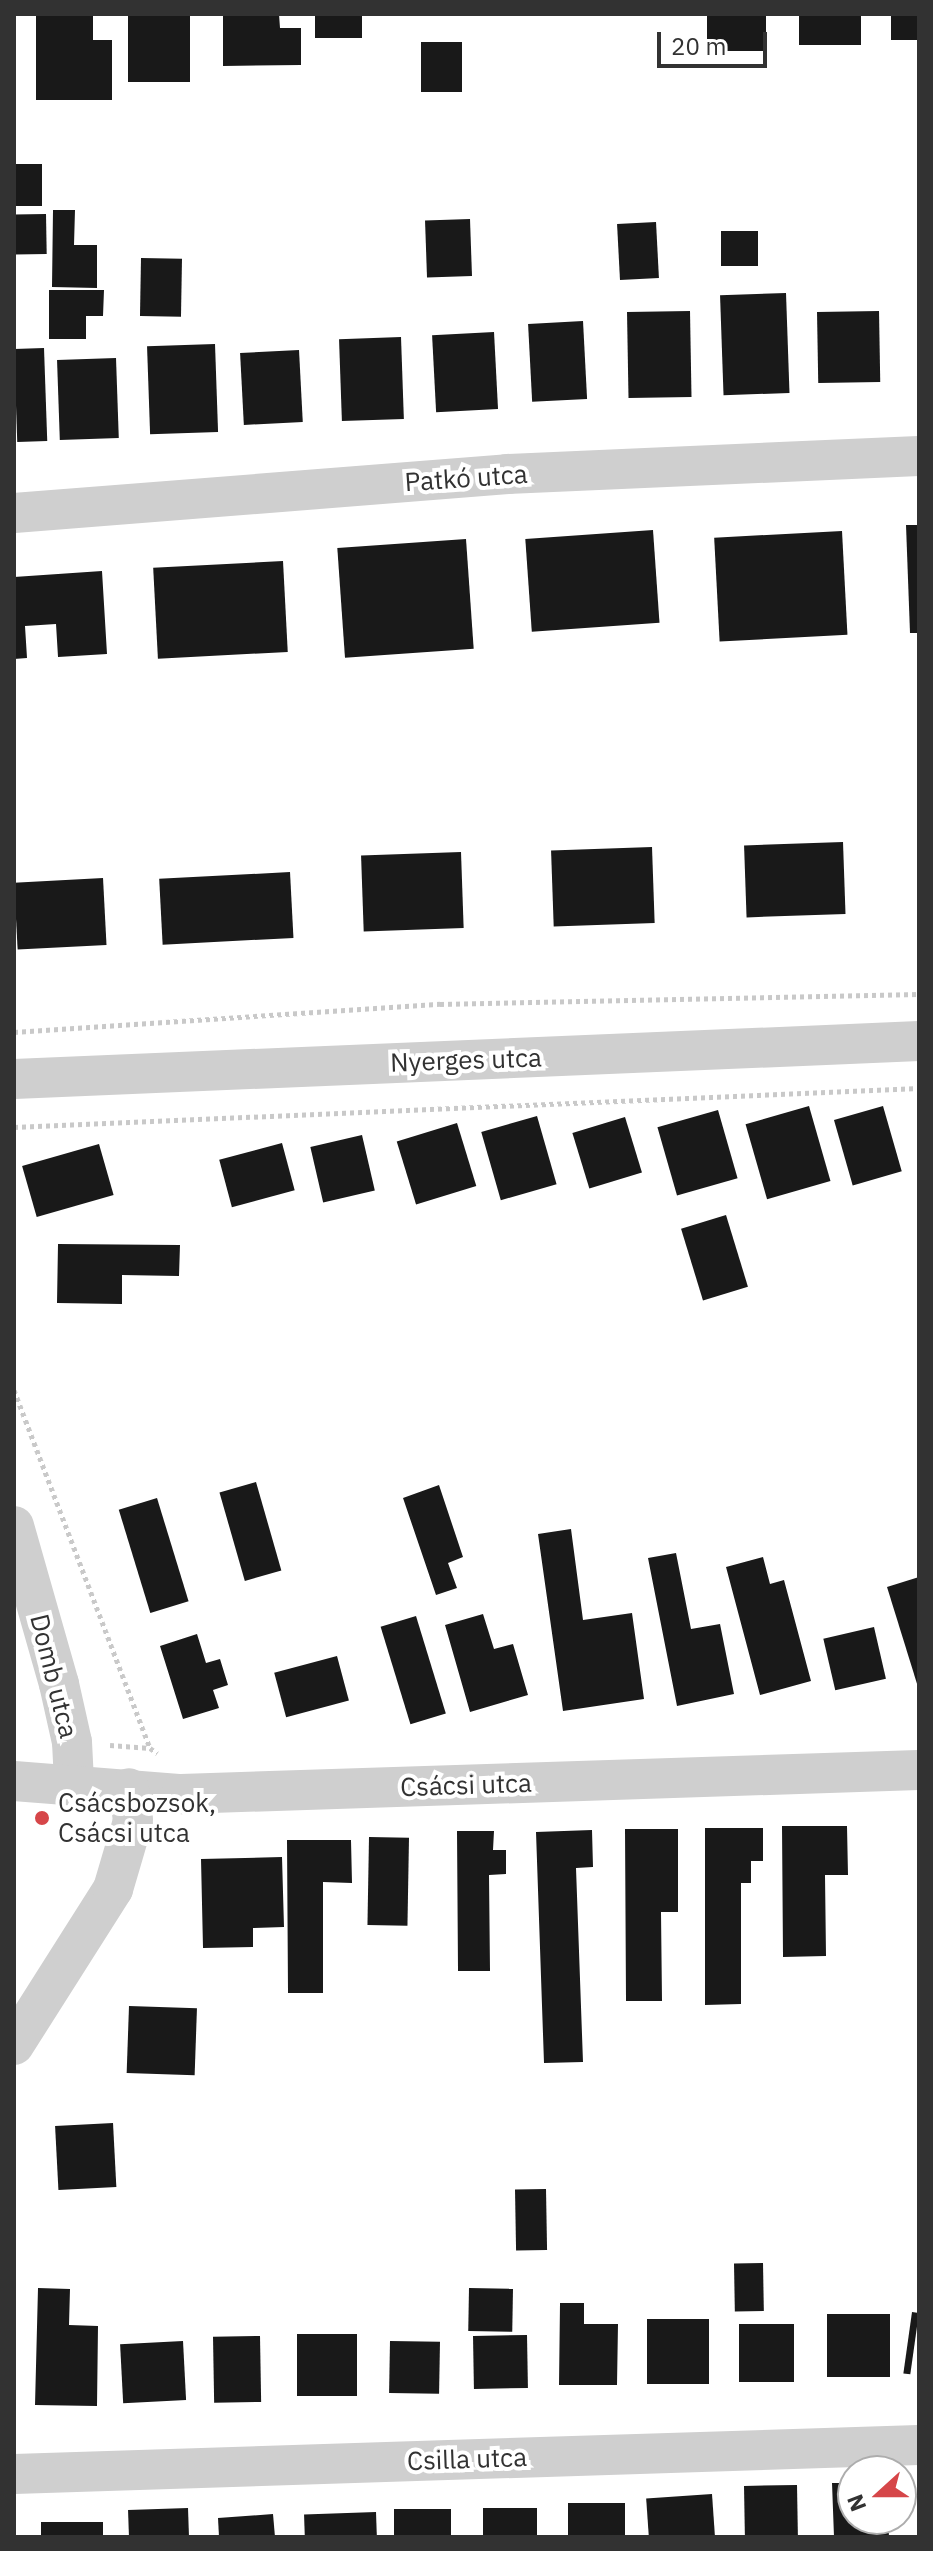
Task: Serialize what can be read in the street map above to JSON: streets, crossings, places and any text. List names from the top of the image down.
{
  "streets": {
    "street": [
      "Patkó utca",
      "Nyerges utca",
      "Domb utca",
      "Csácsi utca",
      "Csilla utca"
    ]
  },
  "crossings": [
    ["Domb utca", "Csácsi utca"]
  ],
  "places": ["Csácsbozsok, Csácsi utca"],
  "scale_bar": "20 m",
  "north": "left"
}
